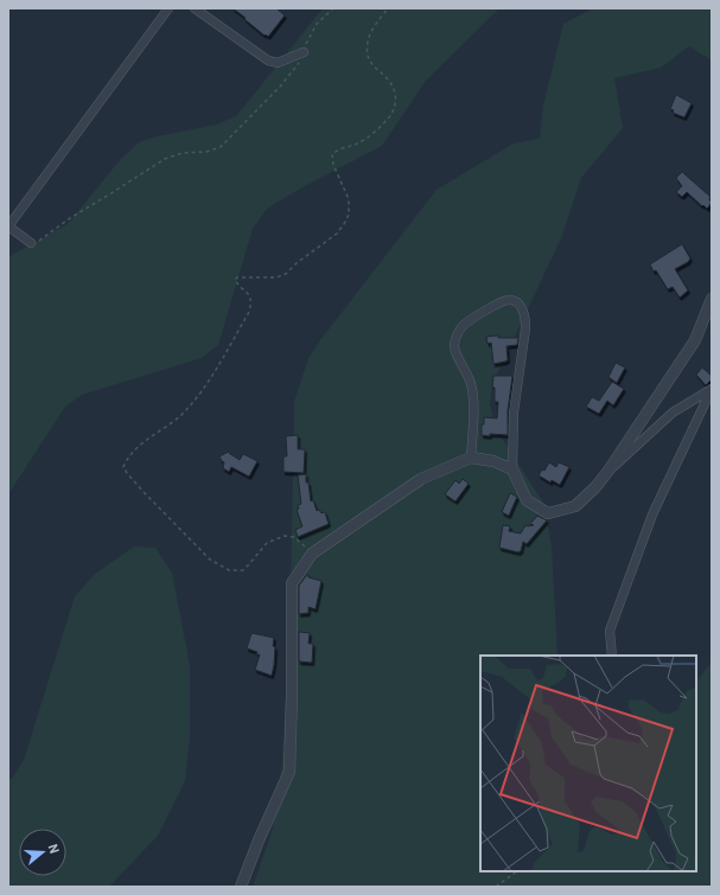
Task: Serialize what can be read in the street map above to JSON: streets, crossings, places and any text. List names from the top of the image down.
{
  "north": "right"
}
